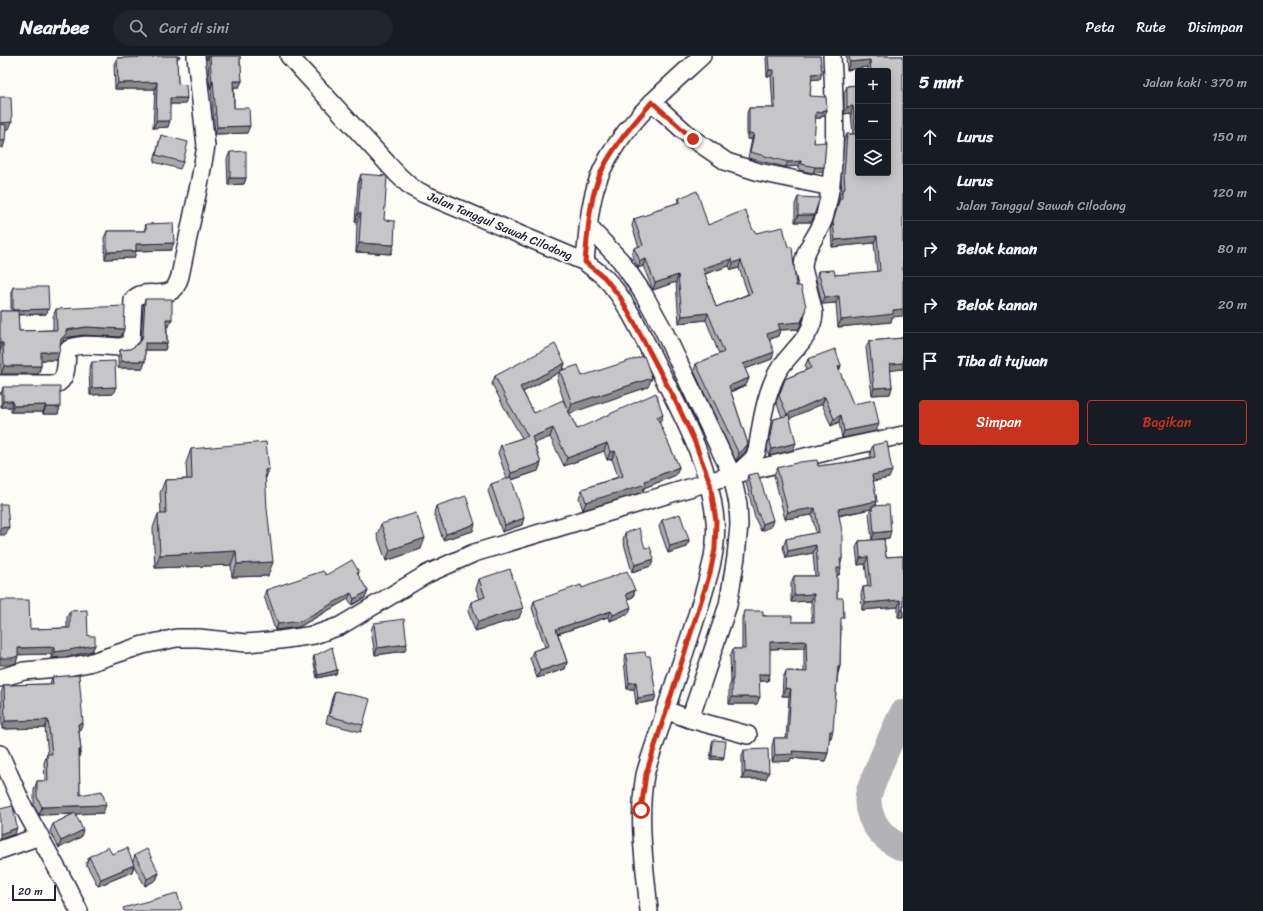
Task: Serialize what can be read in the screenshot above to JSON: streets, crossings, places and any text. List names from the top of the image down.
{
  "streets": {
    "street": ["Jalan Tanggul Sawah Cilodong"]
  },
  "scale_bar": "20 m",
  "page": {
    "header": "Nearbee",
    "search": "Cari di sini",
    "nav": ["Peta", "Rute", "Disimpan"],
    "heading": ["5 mnt", "Jalan kaki · 370 m"],
    "map_buttons": ["+", "−"],
    "list": [
      ["Lurus", "150 m"],
      ["Lurus", "Jalan Tanggul Sawah Cilodong", "120 m"],
      ["Belok kanan", "80 m"],
      ["Belok kanan", "20 m"],
      "Tiba di tujuan"
    ],
    "buttons": ["Simpan", "Bagikan"],
    "scale": "20 m"
  }
}
